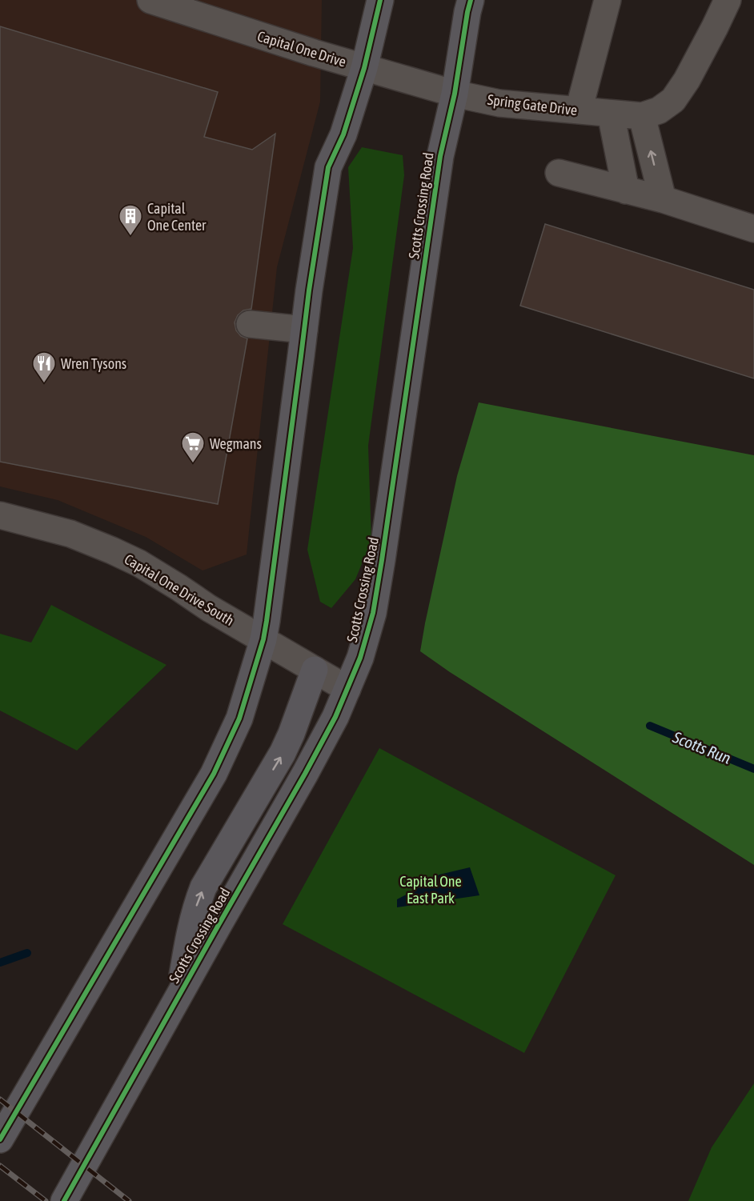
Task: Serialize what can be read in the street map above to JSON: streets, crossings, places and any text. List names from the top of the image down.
{
  "streets": {
    "main road": ["Scotts Crossing Road"],
    "street": ["Capital One Drive", "Spring Gate Drive", "Capital One Drive South"]
  },
  "crossings": [
    ["Capital One Drive", "Spring Gate Drive"],
    ["Capital One Drive", "Scotts Crossing Road"],
    ["Spring Gate Drive", "Scotts Crossing Road"],
    ["Scotts Crossing Road", "Capital One Drive South"]
  ],
  "water": ["Scotts Run"],
  "parks": ["Capital One East Park"],
  "places": {
    "building": ["Capital One Center"],
    "restaurant": ["Wren Tysons"],
    "supermarket": ["Wegmans"]
  }
}
